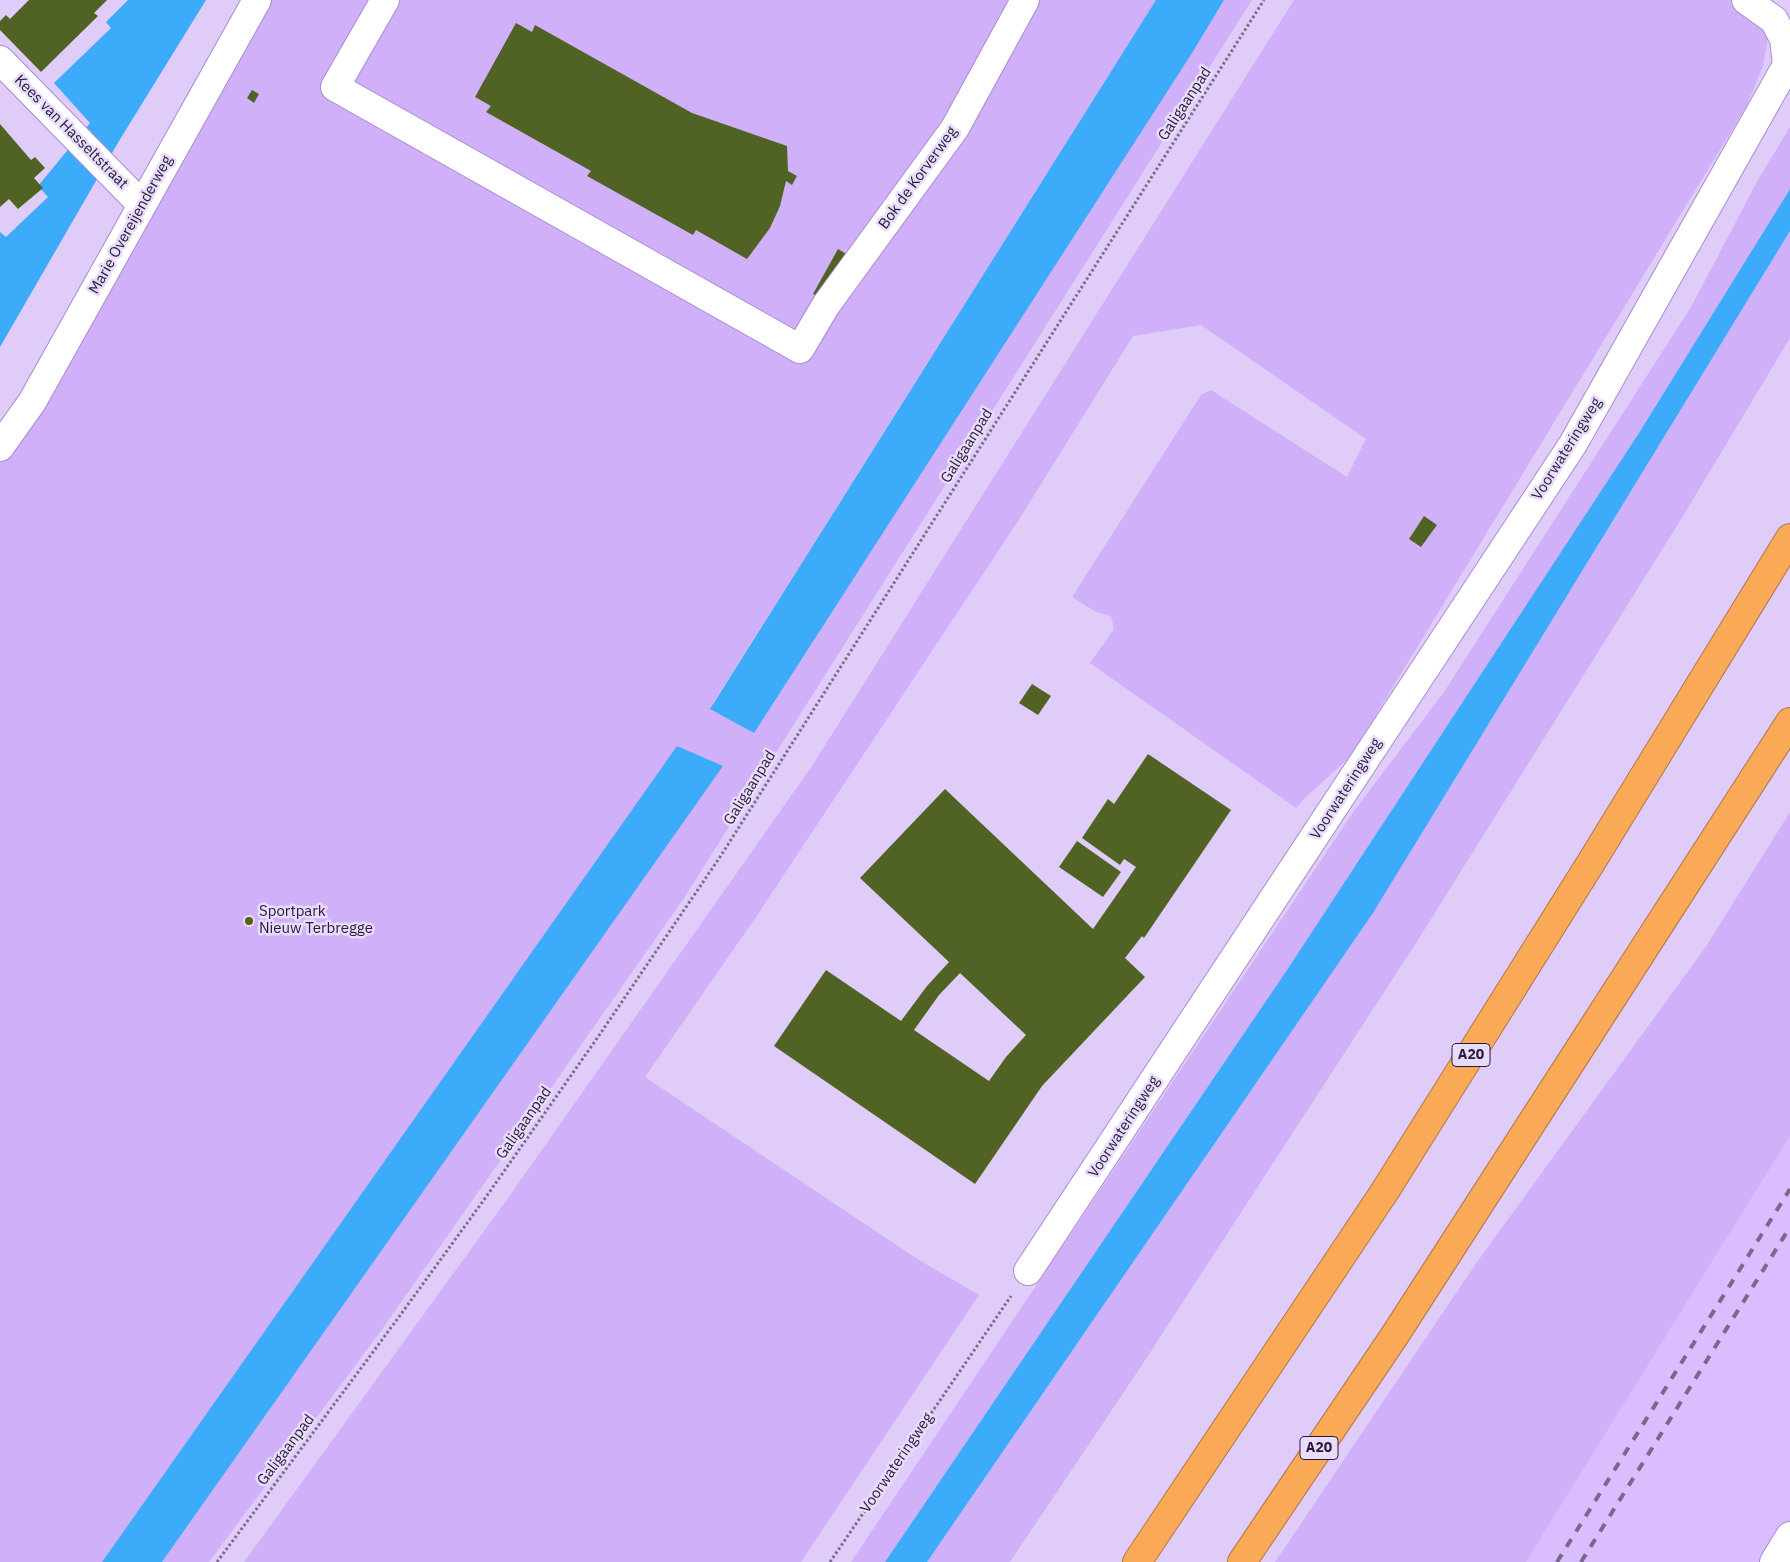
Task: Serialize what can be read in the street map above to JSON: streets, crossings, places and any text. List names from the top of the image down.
{
  "streets": {
    "highway": ["A20"],
    "street": [
      "Kees van Hasseltstraat",
      "Bok de Korverweg",
      "Marie Overeijenderweg",
      "Voorwateringweg"
    ],
    "path": ["Galigaanpad"]
  },
  "crossings": [
    ["Kees van Hasseltstraat", "Marie Overeijenderweg"]
  ],
  "places": ["Sportpark Nieuw Terbregge"]
}
